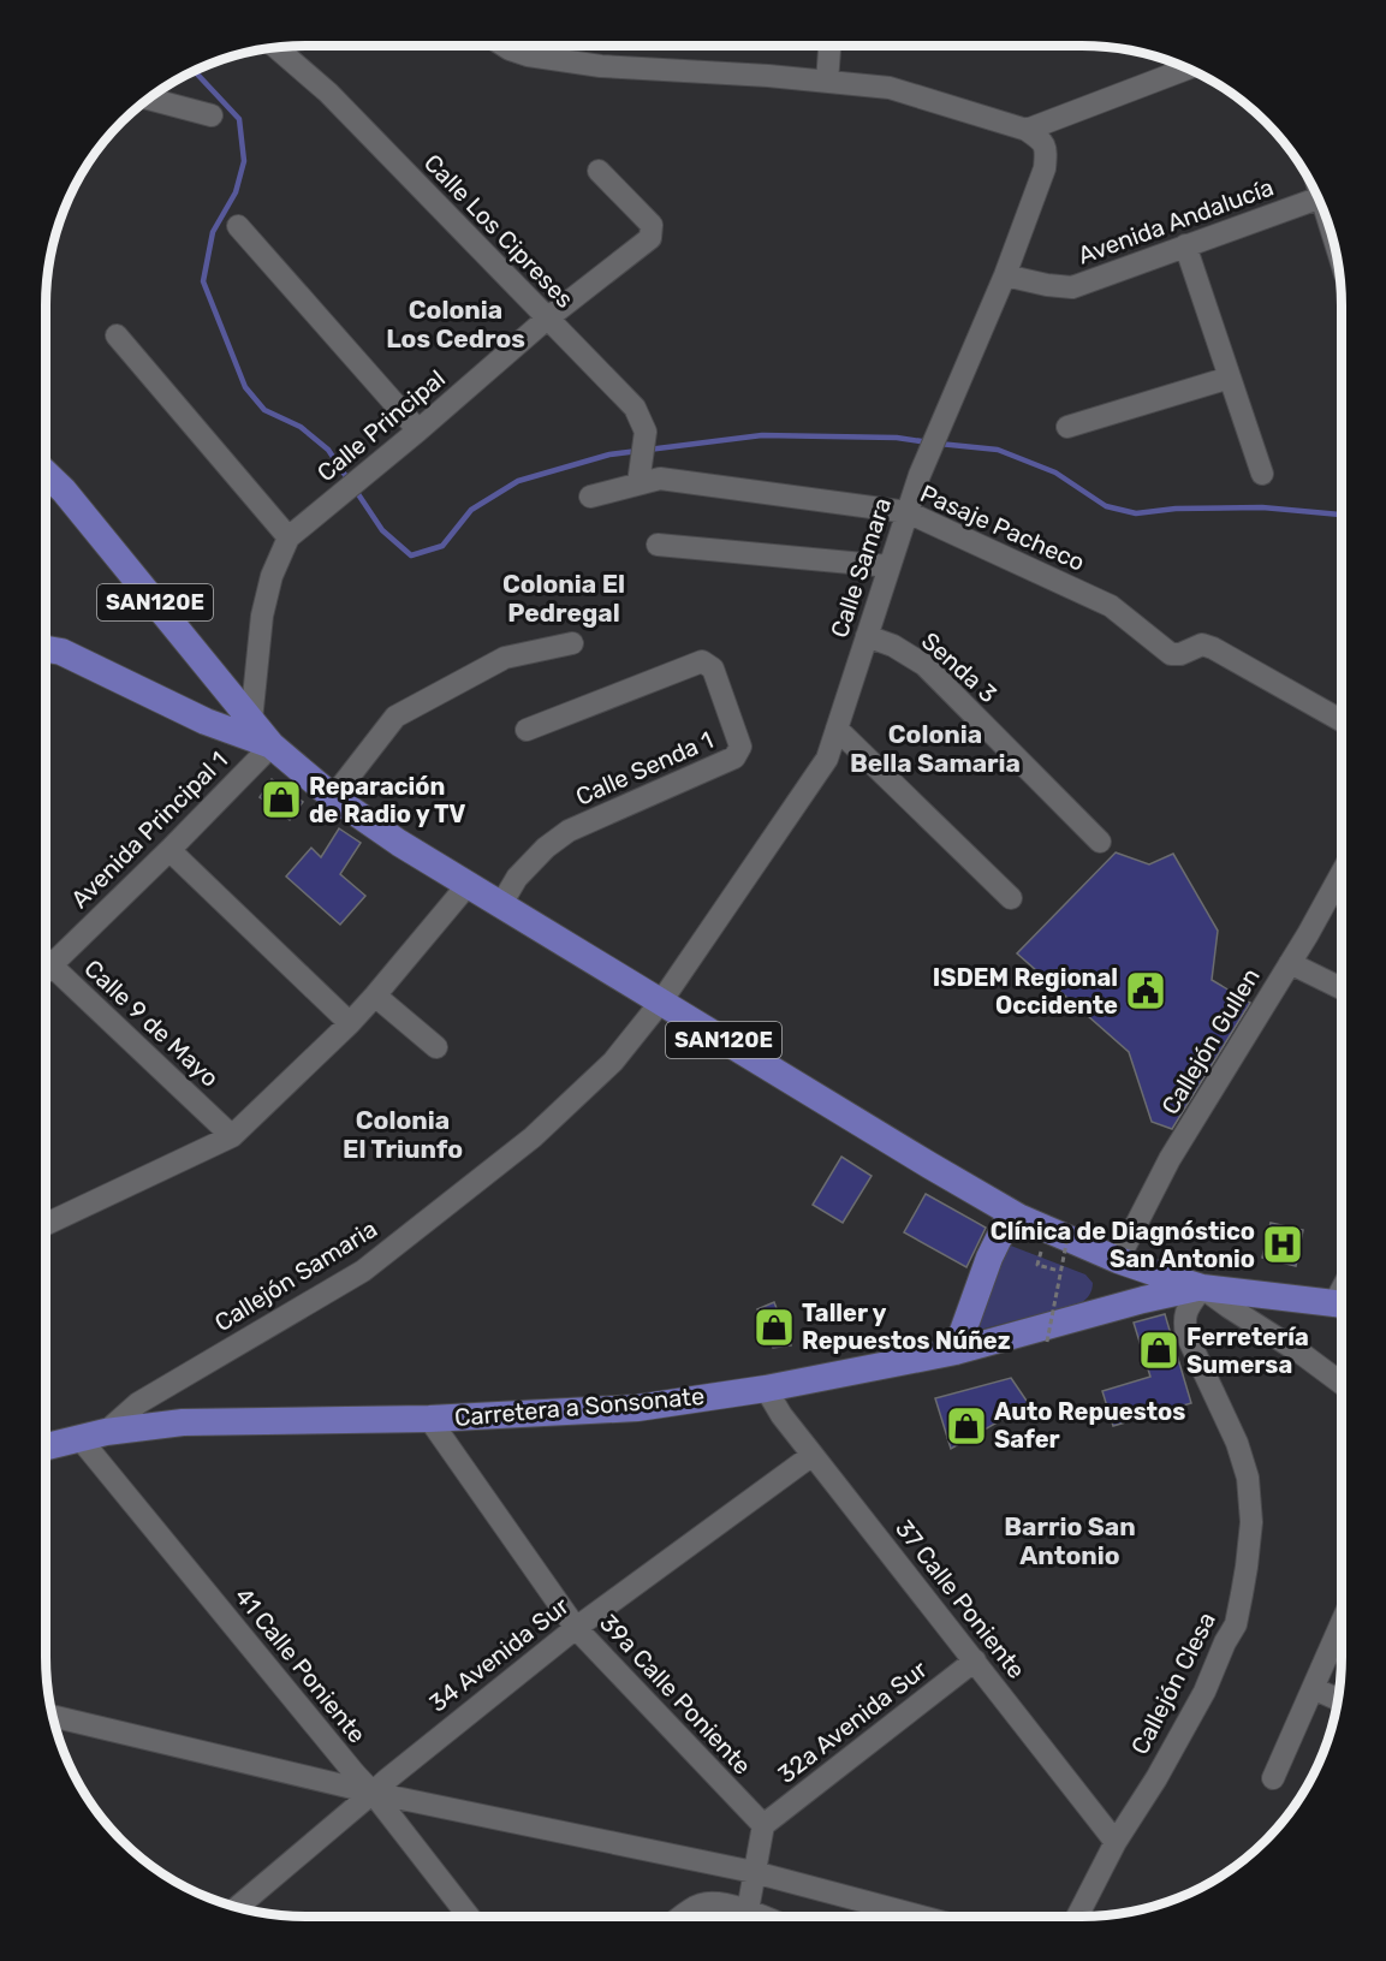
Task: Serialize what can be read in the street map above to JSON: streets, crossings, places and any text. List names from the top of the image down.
{
  "streets": {
    "main road": ["SAN120E", "Carretera a Sonsonate"],
    "street": [
      "Avenida Andalucía",
      "Calle Los Cipreses",
      "Calle Principal",
      "Pasaje Pacheco",
      "Calle Samara",
      "Senda 3",
      "Calle Senda 1",
      "Avenida Principal 1",
      "Calle 9 de Mayo",
      "Callejón Gullen",
      "Callejón Samaria",
      "37 Calle Poniente",
      "34 Avenida Sur",
      "41 Calle Poniente",
      "Callejón Clesa",
      "39a Calle Poniente",
      "32a Avenida Sur"
    ]
  },
  "crossings": [
    ["Avenida Andalucía", "Calle Samara"],
    ["Calle Los Cipreses", "Calle Principal"],
    ["Calle Los Cipreses", "Pasaje Pacheco"],
    ["Calle Principal", "SAN120E"],
    ["Pasaje Pacheco", "Calle Samara"],
    ["Calle Samara", "SAN120E"],
    ["Calle Samara", "Senda 3"],
    ["Calle Samara", "Callejón Samaria"],
    ["SAN120E", "Calle Senda 1"],
    ["SAN120E", "Avenida Principal 1"],
    ["SAN120E", "Callejón Gullen"],
    ["SAN120E", "Callejón Samaria"],
    ["SAN120E", "Carretera a Sonsonate"],
    ["SAN120E", "Callejón Clesa"],
    ["Avenida Principal 1", "Calle 9 de Mayo"],
    ["Callejón Samaria", "Carretera a Sonsonate"],
    ["Callejón Samaria", "41 Calle Poniente"],
    ["Carretera a Sonsonate", "37 Calle Poniente"],
    ["Carretera a Sonsonate", "41 Calle Poniente"],
    ["Carretera a Sonsonate", "Callejón Clesa"],
    ["Carretera a Sonsonate", "39a Calle Poniente"],
    ["37 Calle Poniente", "34 Avenida Sur"],
    ["37 Calle Poniente", "Callejón Clesa"],
    ["37 Calle Poniente", "32a Avenida Sur"],
    ["34 Avenida Sur", "41 Calle Poniente"],
    ["34 Avenida Sur", "39a Calle Poniente"],
    ["39a Calle Poniente", "32a Avenida Sur"]
  ],
  "districts": [
    "Colonia Los Cedros",
    "Colonia El Pedregal",
    "Colonia Bella Samaria",
    "Colonia El Triunfo",
    "Barrio San Antonio"
  ],
  "places": {
    "shop": [
      "Reparación de Radio y TV",
      "Taller y Repuestos Núñez",
      "Ferretería Sumersa",
      "Auto Repuestos Safer"
    ],
    "public building": ["ISDEM Regional Occidente"],
    "hospital": ["Clínica de Diagnóstico San Antonio"]
  }
}
